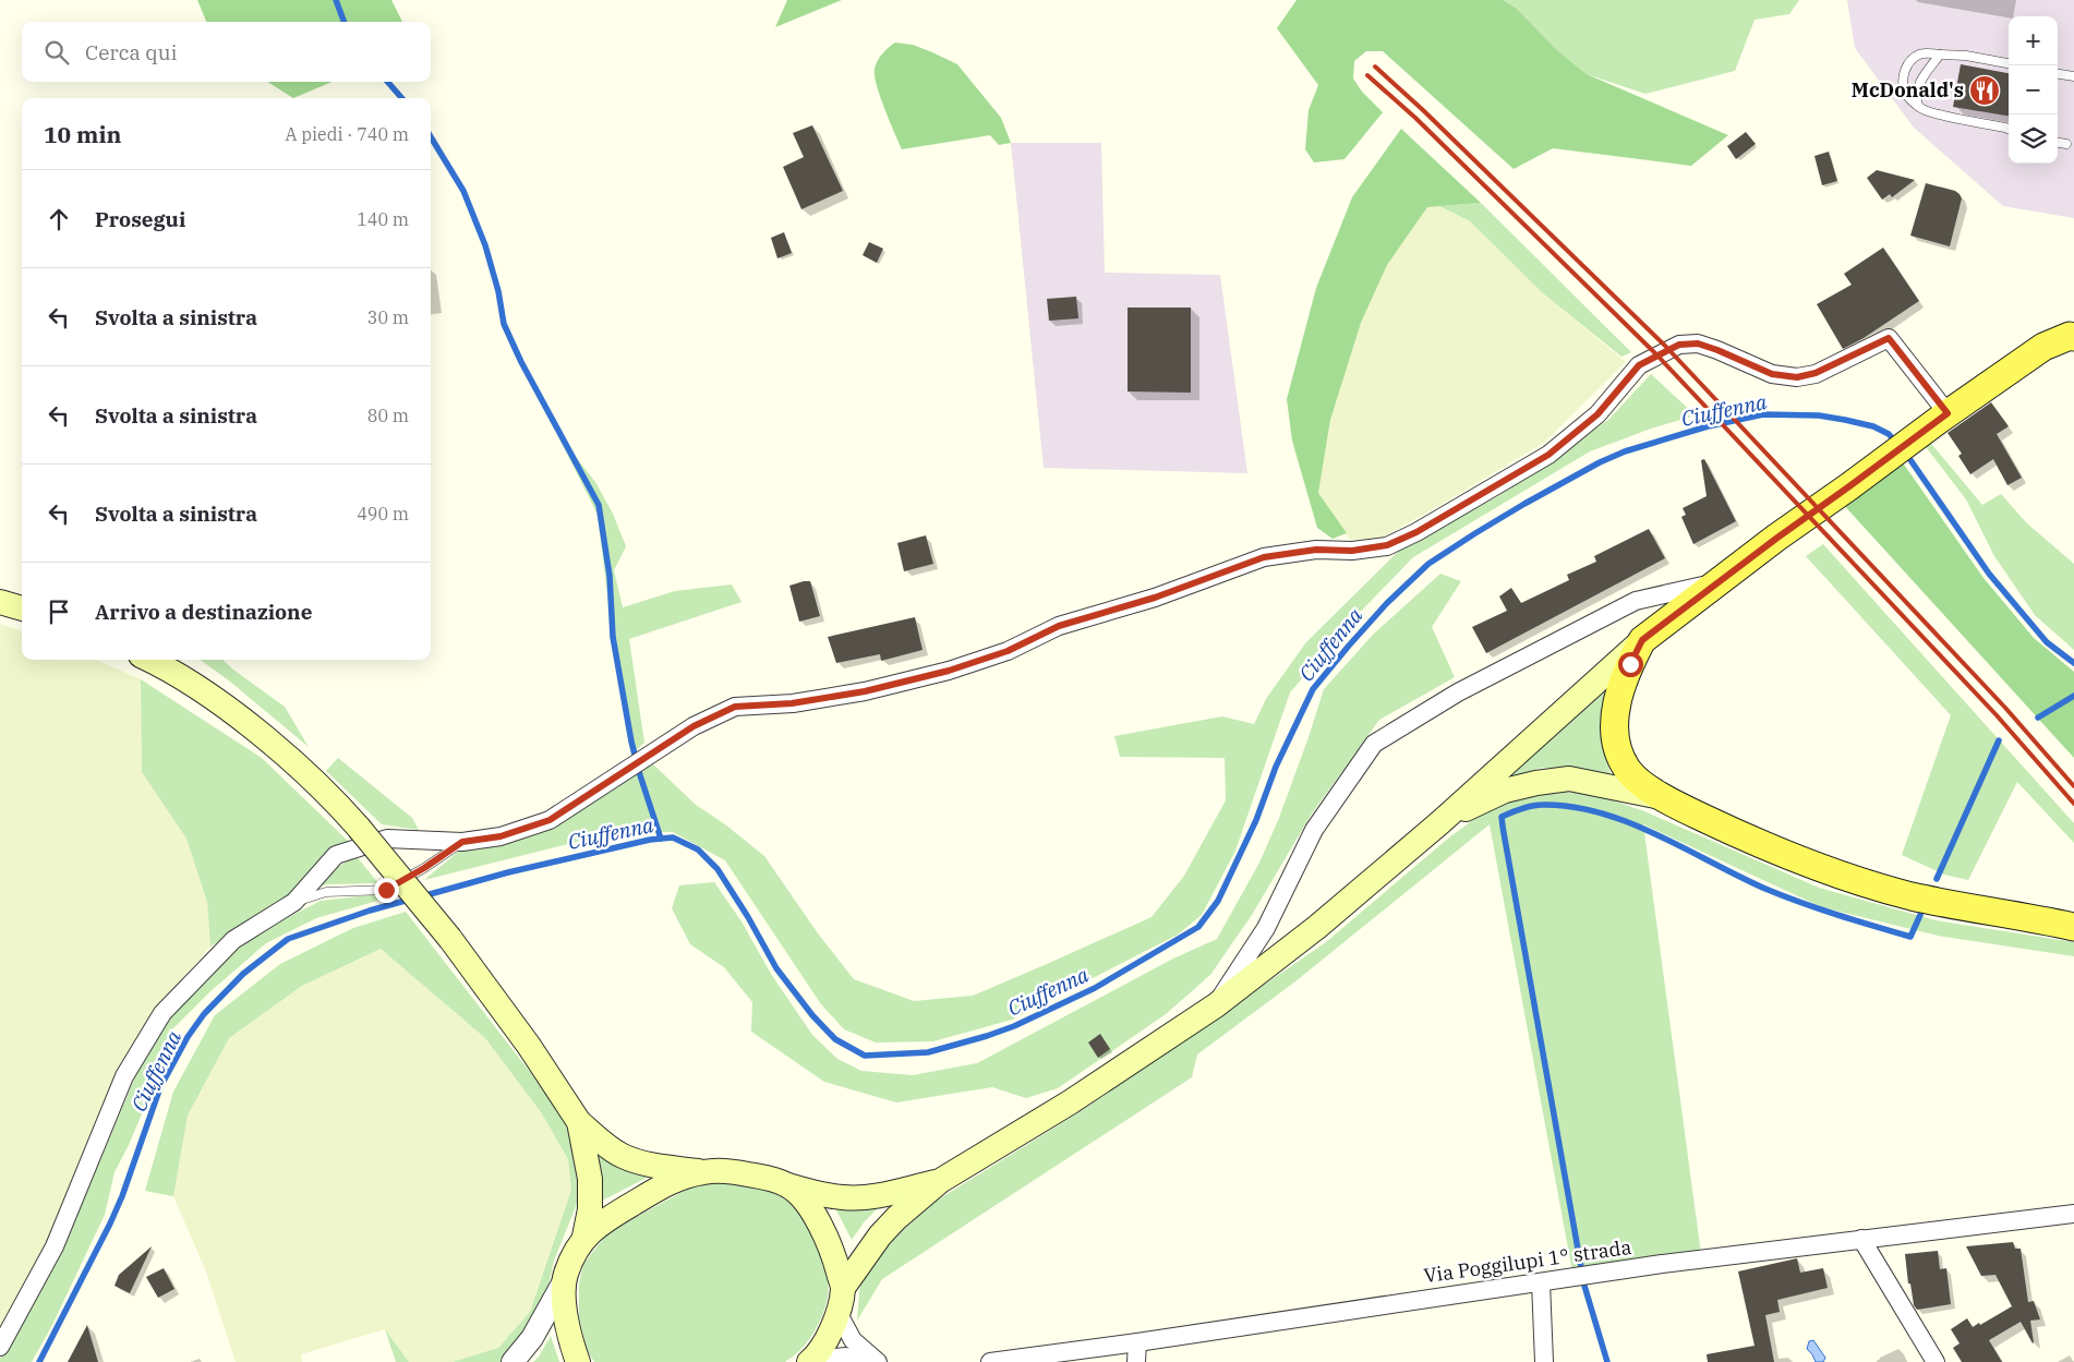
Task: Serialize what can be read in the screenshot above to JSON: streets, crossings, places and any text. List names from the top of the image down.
{
  "streets": {
    "street": ["Via Poggilupi 1° strada"]
  },
  "water": ["Ciuffenna"],
  "places": {
    "restaurant": ["McDonald's"]
  },
  "page": {
    "map_buttons": ["+", "−"],
    "search": "Cerca qui",
    "heading": ["10 min", "A piedi · 740 m"],
    "list": [
      ["Prosegui", "140 m"],
      ["Svolta a sinistra", "30 m"],
      ["Svolta a sinistra", "80 m"],
      ["Svolta a sinistra", "490 m"],
      "Arrivo a destinazione"
    ]
  }
}
